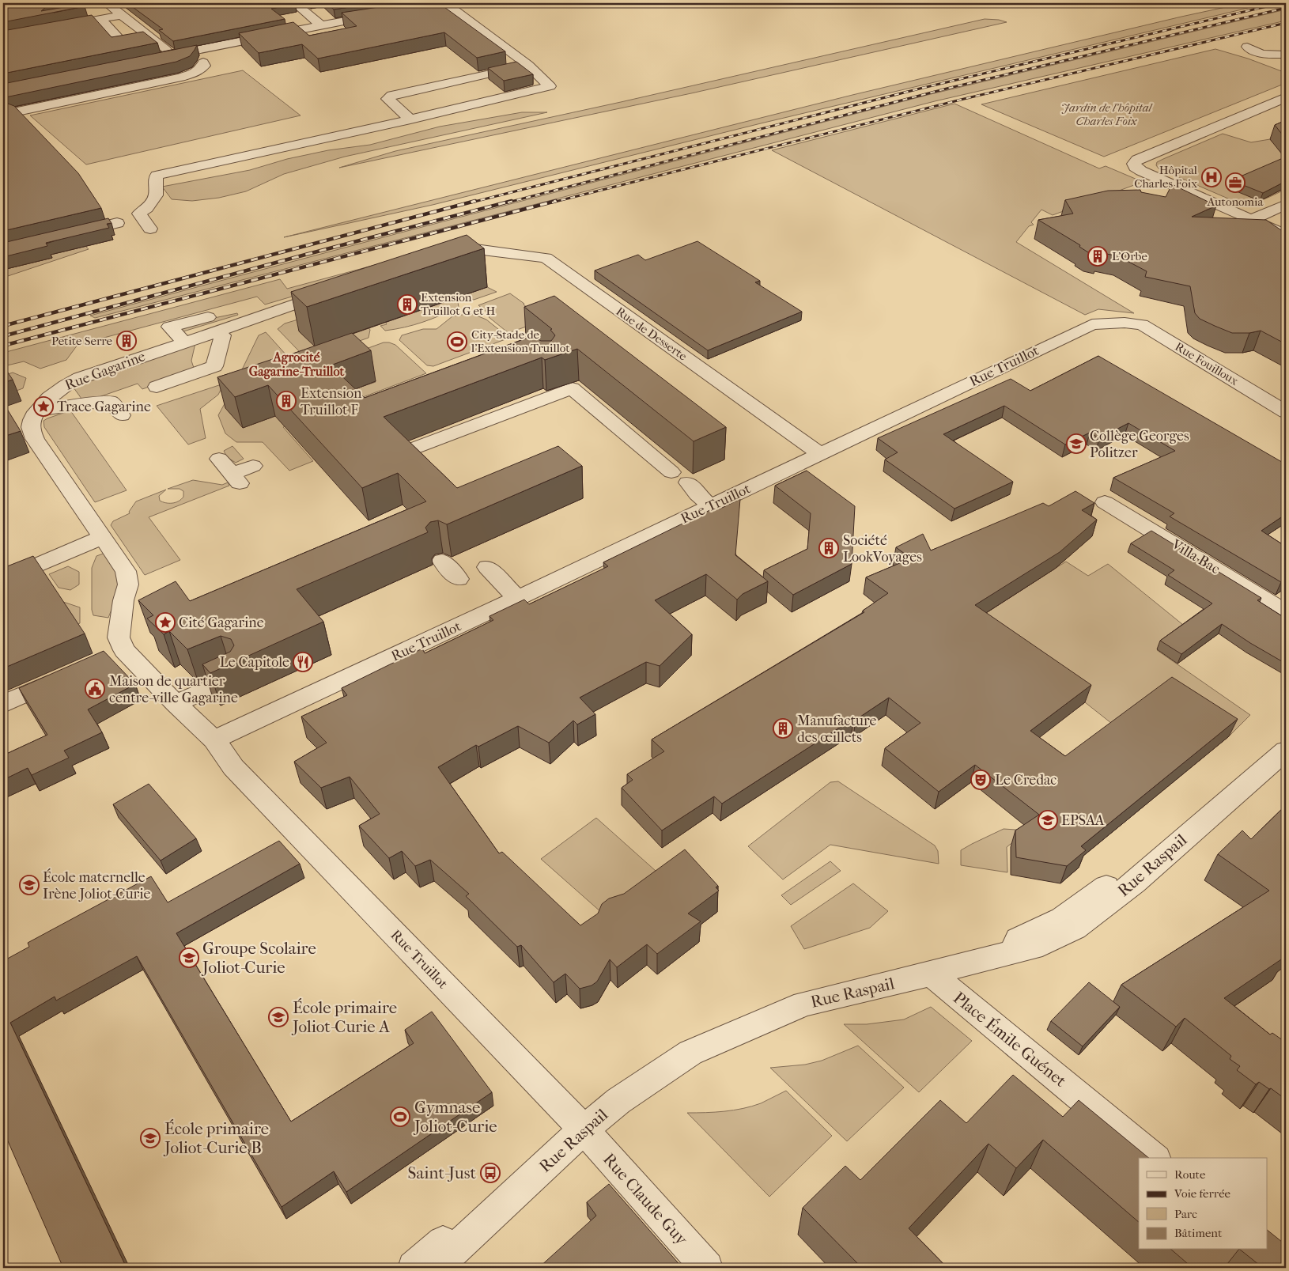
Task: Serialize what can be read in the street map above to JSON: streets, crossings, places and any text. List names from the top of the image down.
{
  "streets": {
    "street": [
      "Rue de Desserte",
      "Rue Fouilloux",
      "Rue Truillot",
      "Rue Gagarine",
      "Villa Bac",
      "Rue Raspail",
      "Place Émile Guénet",
      "Rue Claude Guy"
    ]
  },
  "crossings": [
    ["Rue de Desserte", "Rue Truillot"],
    ["Rue Fouilloux", "Rue Truillot"],
    ["Rue Truillot", "Rue Gagarine"],
    ["Rue Truillot", "Rue Raspail"],
    ["Rue Truillot", "Place Émile Guénet"],
    ["Rue Truillot", "Rue Claude Guy"],
    ["Rue Raspail", "Place Émile Guénet"],
    ["Rue Raspail", "Rue Claude Guy"],
    ["Place Émile Guénet", "Rue Claude Guy"]
  ],
  "districts": ["Agrocité Gagarine-Truillot"],
  "parks": ["Jardin de l'hôpital Charles Foix"],
  "places": {
    "hospital": ["Hôpital Charles Foix"],
    "office": ["Autonomia"],
    "building": [
      "L'Orbe",
      "Extension Truillot G et H",
      "Petite Serre",
      "Extension Truillot F",
      "Société LookVoyages",
      "Manufacture des œillets"
    ],
    "sports": ["City-Stade de l'Extension Truillot", "Gymnase Joliot-Curie"],
    "place": ["Trace Gagarine", "Cité Gagarine"],
    "school or university": [
      "Collège Georges Politzer",
      "EPSAA",
      "École maternelle Irène Joliot-Curie",
      "Groupe Scolaire Joliot-Curie",
      "École primaire Joliot-Curie A",
      "École primaire Joliot-Curie B"
    ],
    "restaurant": ["Le Capitole"],
    "public building": ["Maison de quartier centre-ville Gagarine"],
    "theatre": ["Le Credac"],
    "bus stop": ["Saint-Just"]
  },
  "legend": [
    "Route",
    "Voie ferrée",
    "Parc",
    "Bâtiment"
  ]
}
